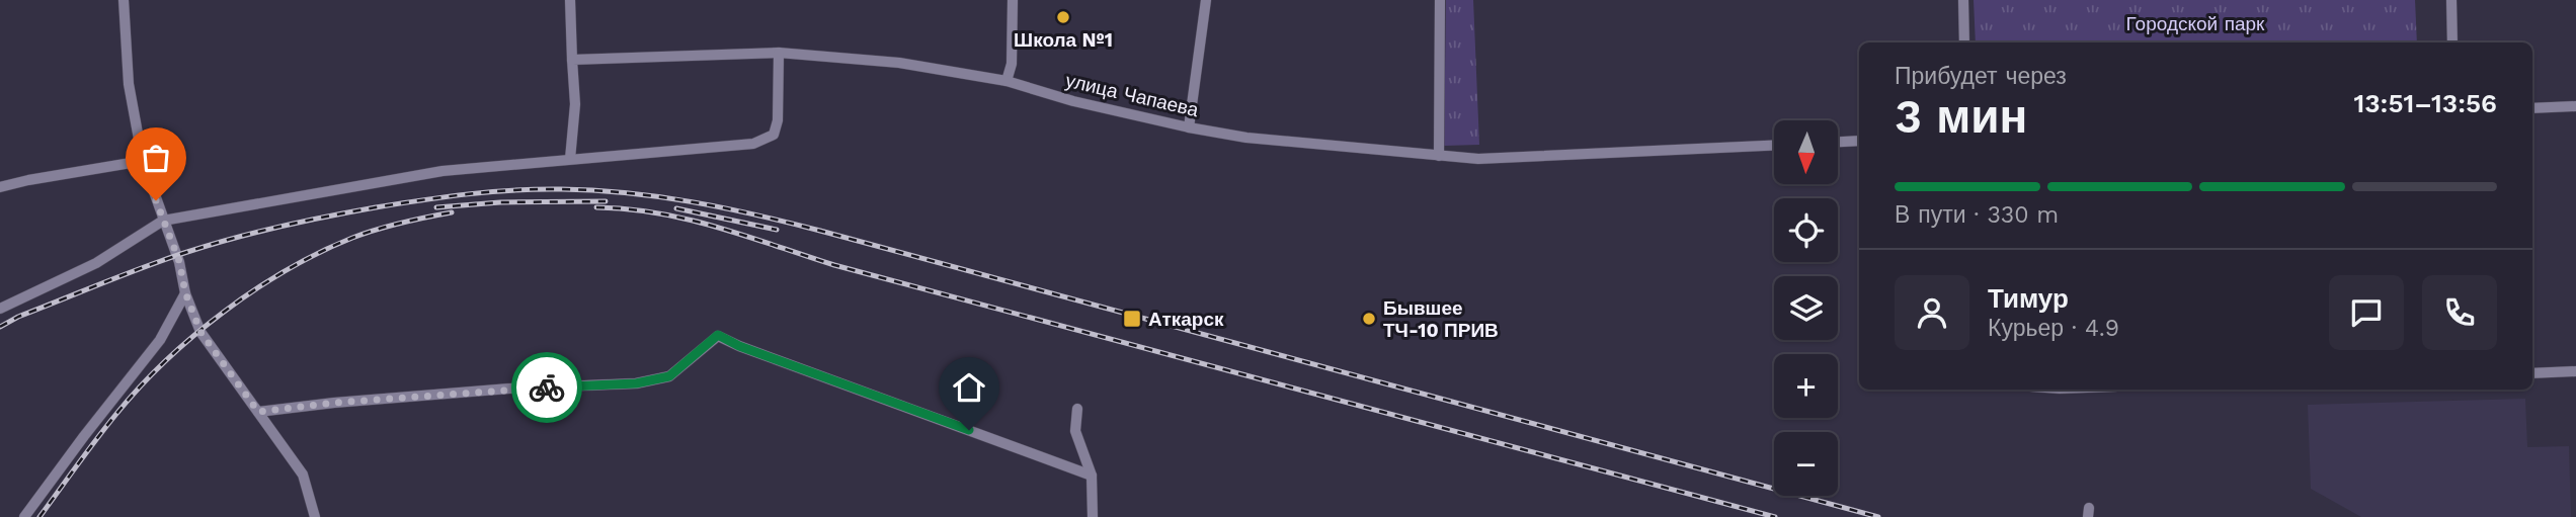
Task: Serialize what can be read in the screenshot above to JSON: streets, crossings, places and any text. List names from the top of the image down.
{
  "streets": {
    "street": ["улица Чапаева"]
  },
  "parks": ["Городской парк"],
  "places": {
    "other": ["Школа №1", "Бывшее ТЧ-10 ПРИВ"],
    "transit": ["Аткарск"]
  },
  "north": "bottom",
  "page": {
    "heading": ["3 мин", "Прибудет через", "13:51–13:56"],
    "panel": ["Тимур", "Курьер · 4.9"],
    "map_buttons": ["+", "−"],
    "bar": "В пути · 330 m"
  }
}
